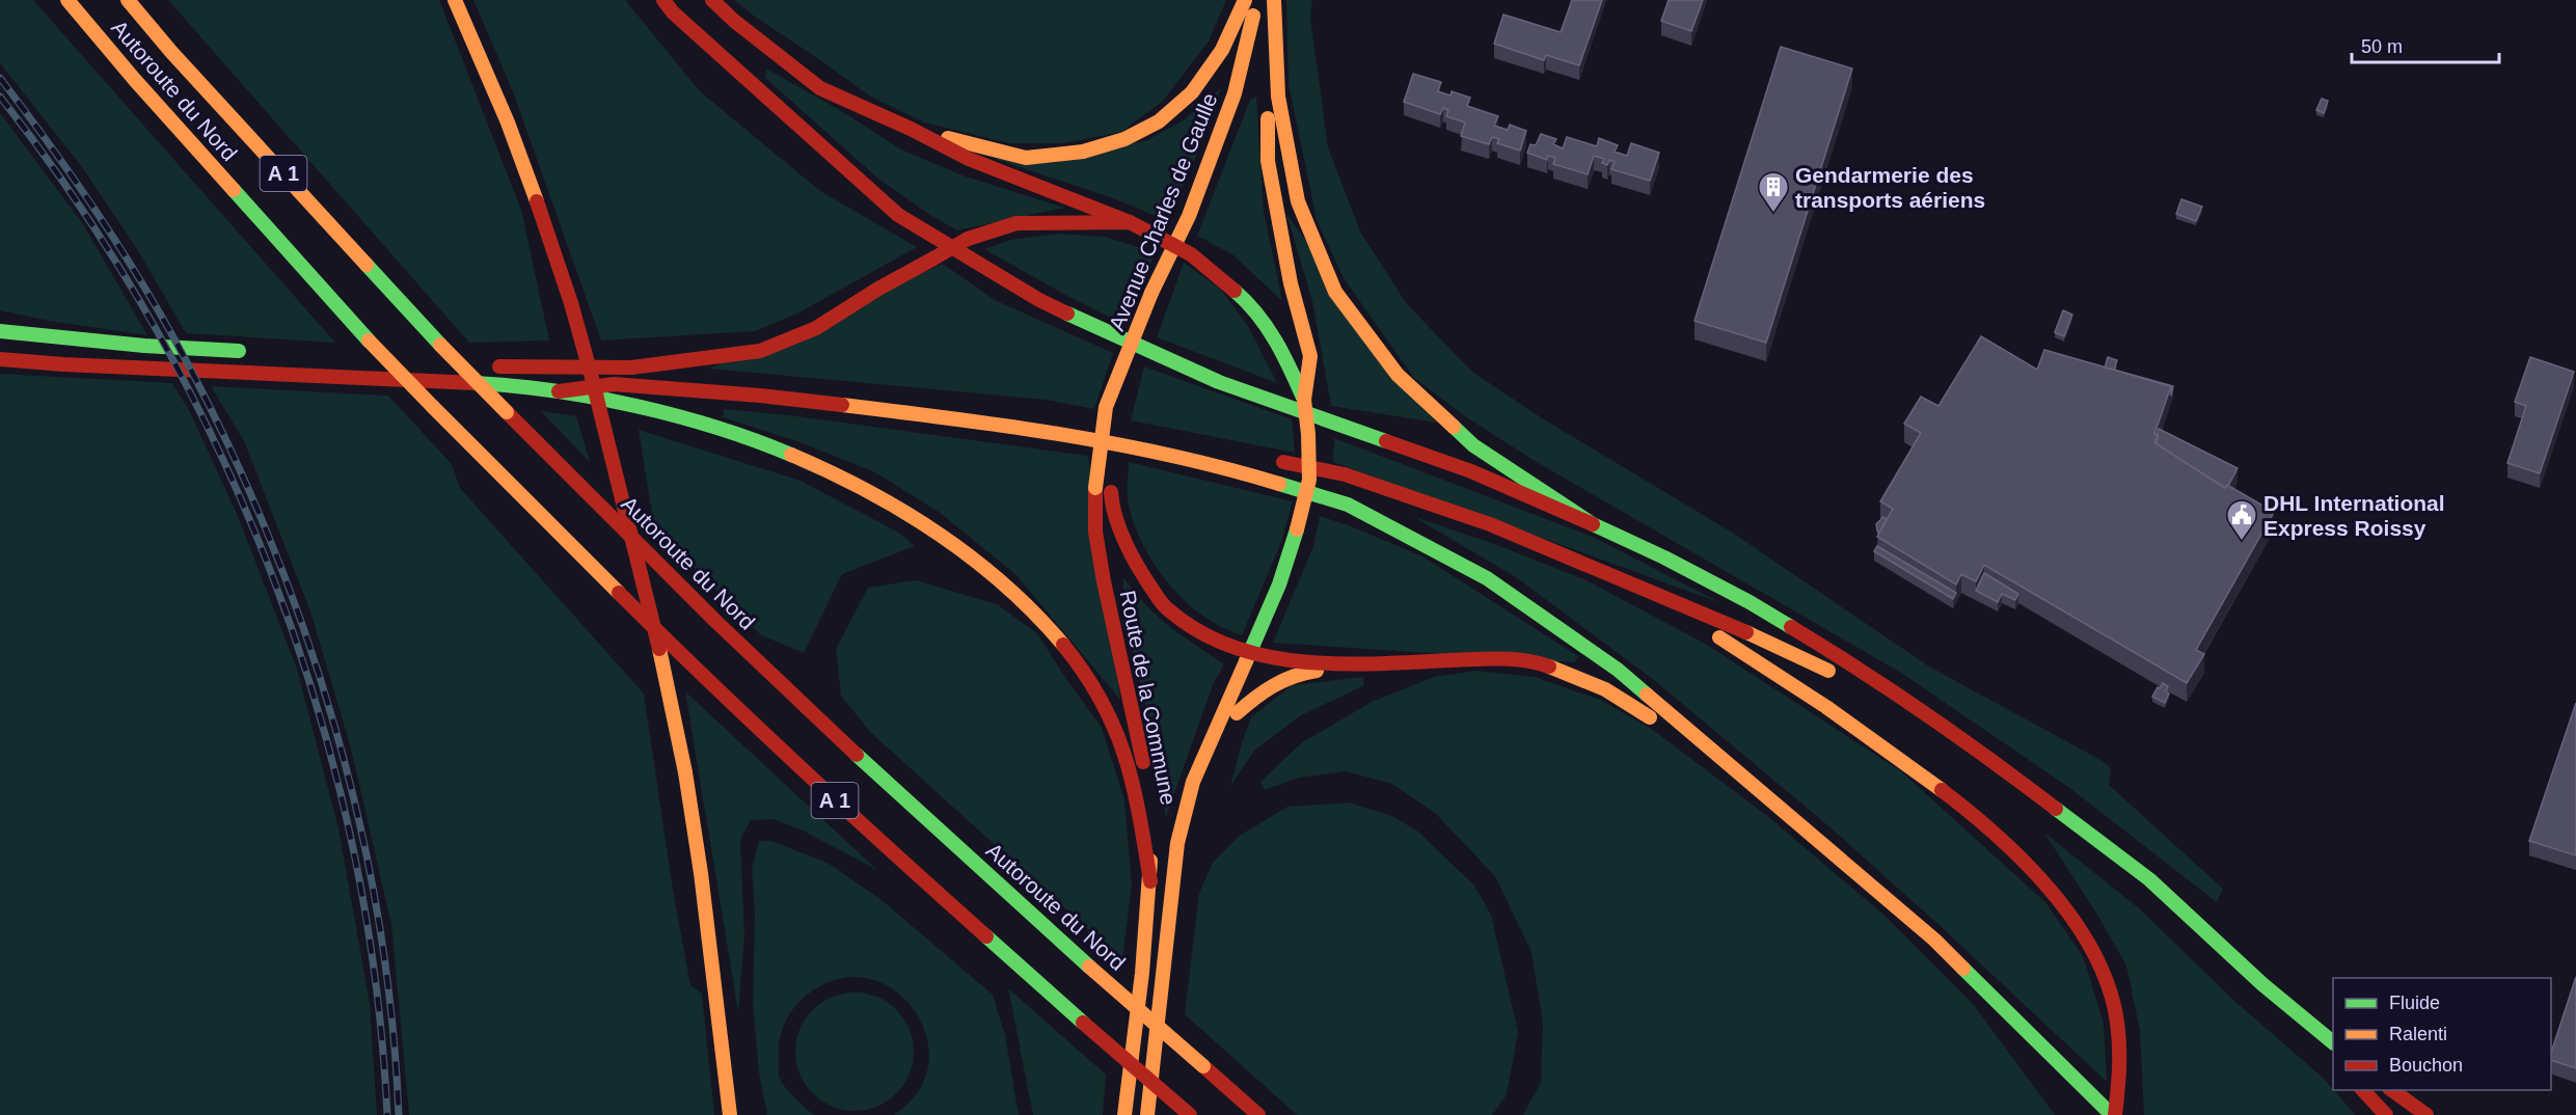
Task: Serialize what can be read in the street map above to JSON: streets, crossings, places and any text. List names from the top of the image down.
{
  "streets": {
    "main road": [
      "Autoroute du Nord",
      "A 1",
      "Avenue Charles de Gaulle",
      "Route de la Commune"
    ]
  },
  "crossings": [
    ["Avenue Charles de Gaulle", "Route de la Commune"]
  ],
  "places": {
    "building": ["Gendarmerie des transports aériens"],
    "public building": ["DHL International Express Roissy"]
  },
  "legend": ["Fluide", "Ralenti", "Bouchon"],
  "scale_bar": "50 m"
}
